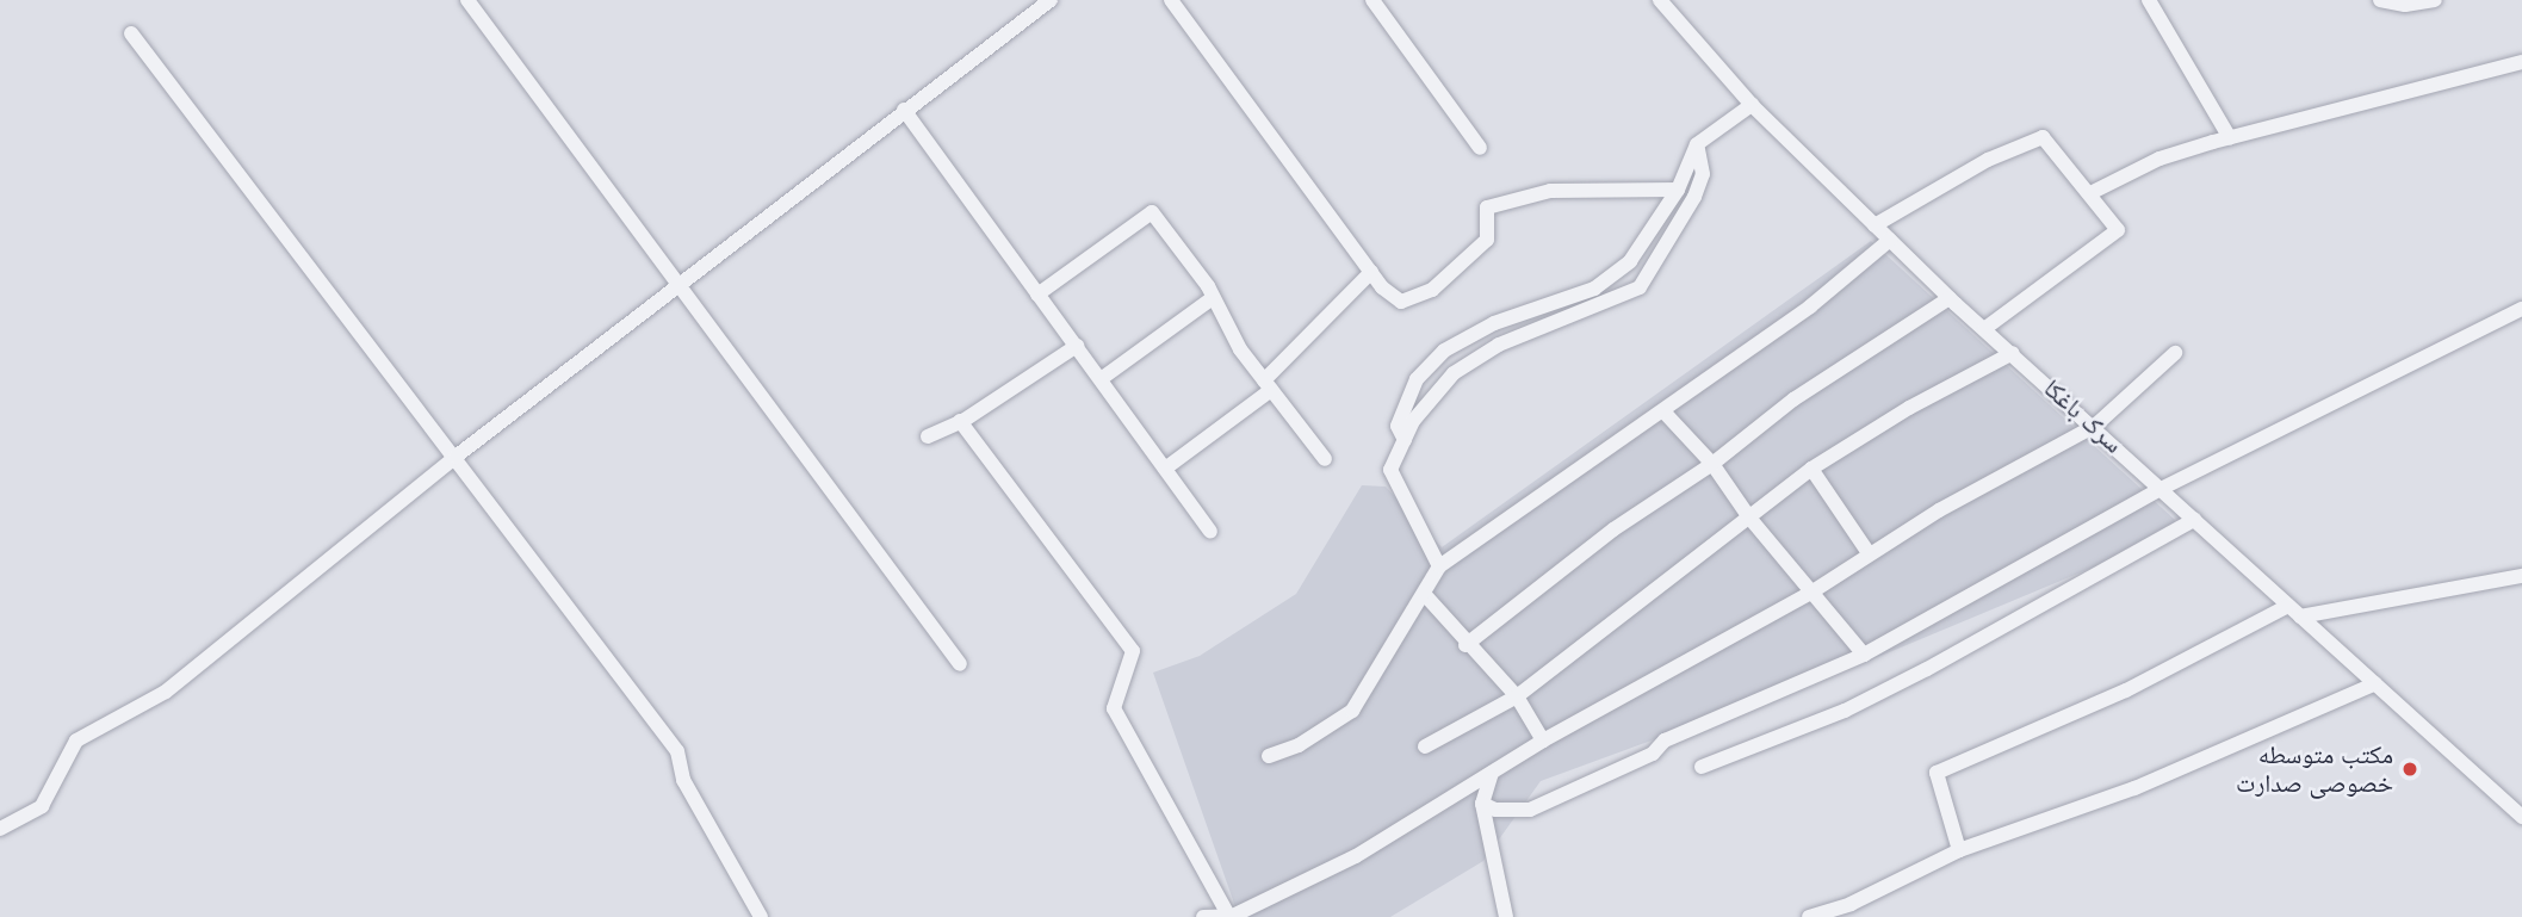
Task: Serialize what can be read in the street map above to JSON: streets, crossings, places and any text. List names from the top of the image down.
{
  "streets": {
    "street": ["سرک باغکا"]
  },
  "places": ["مکتب متوسطه خصوصی صدارت"]
}
